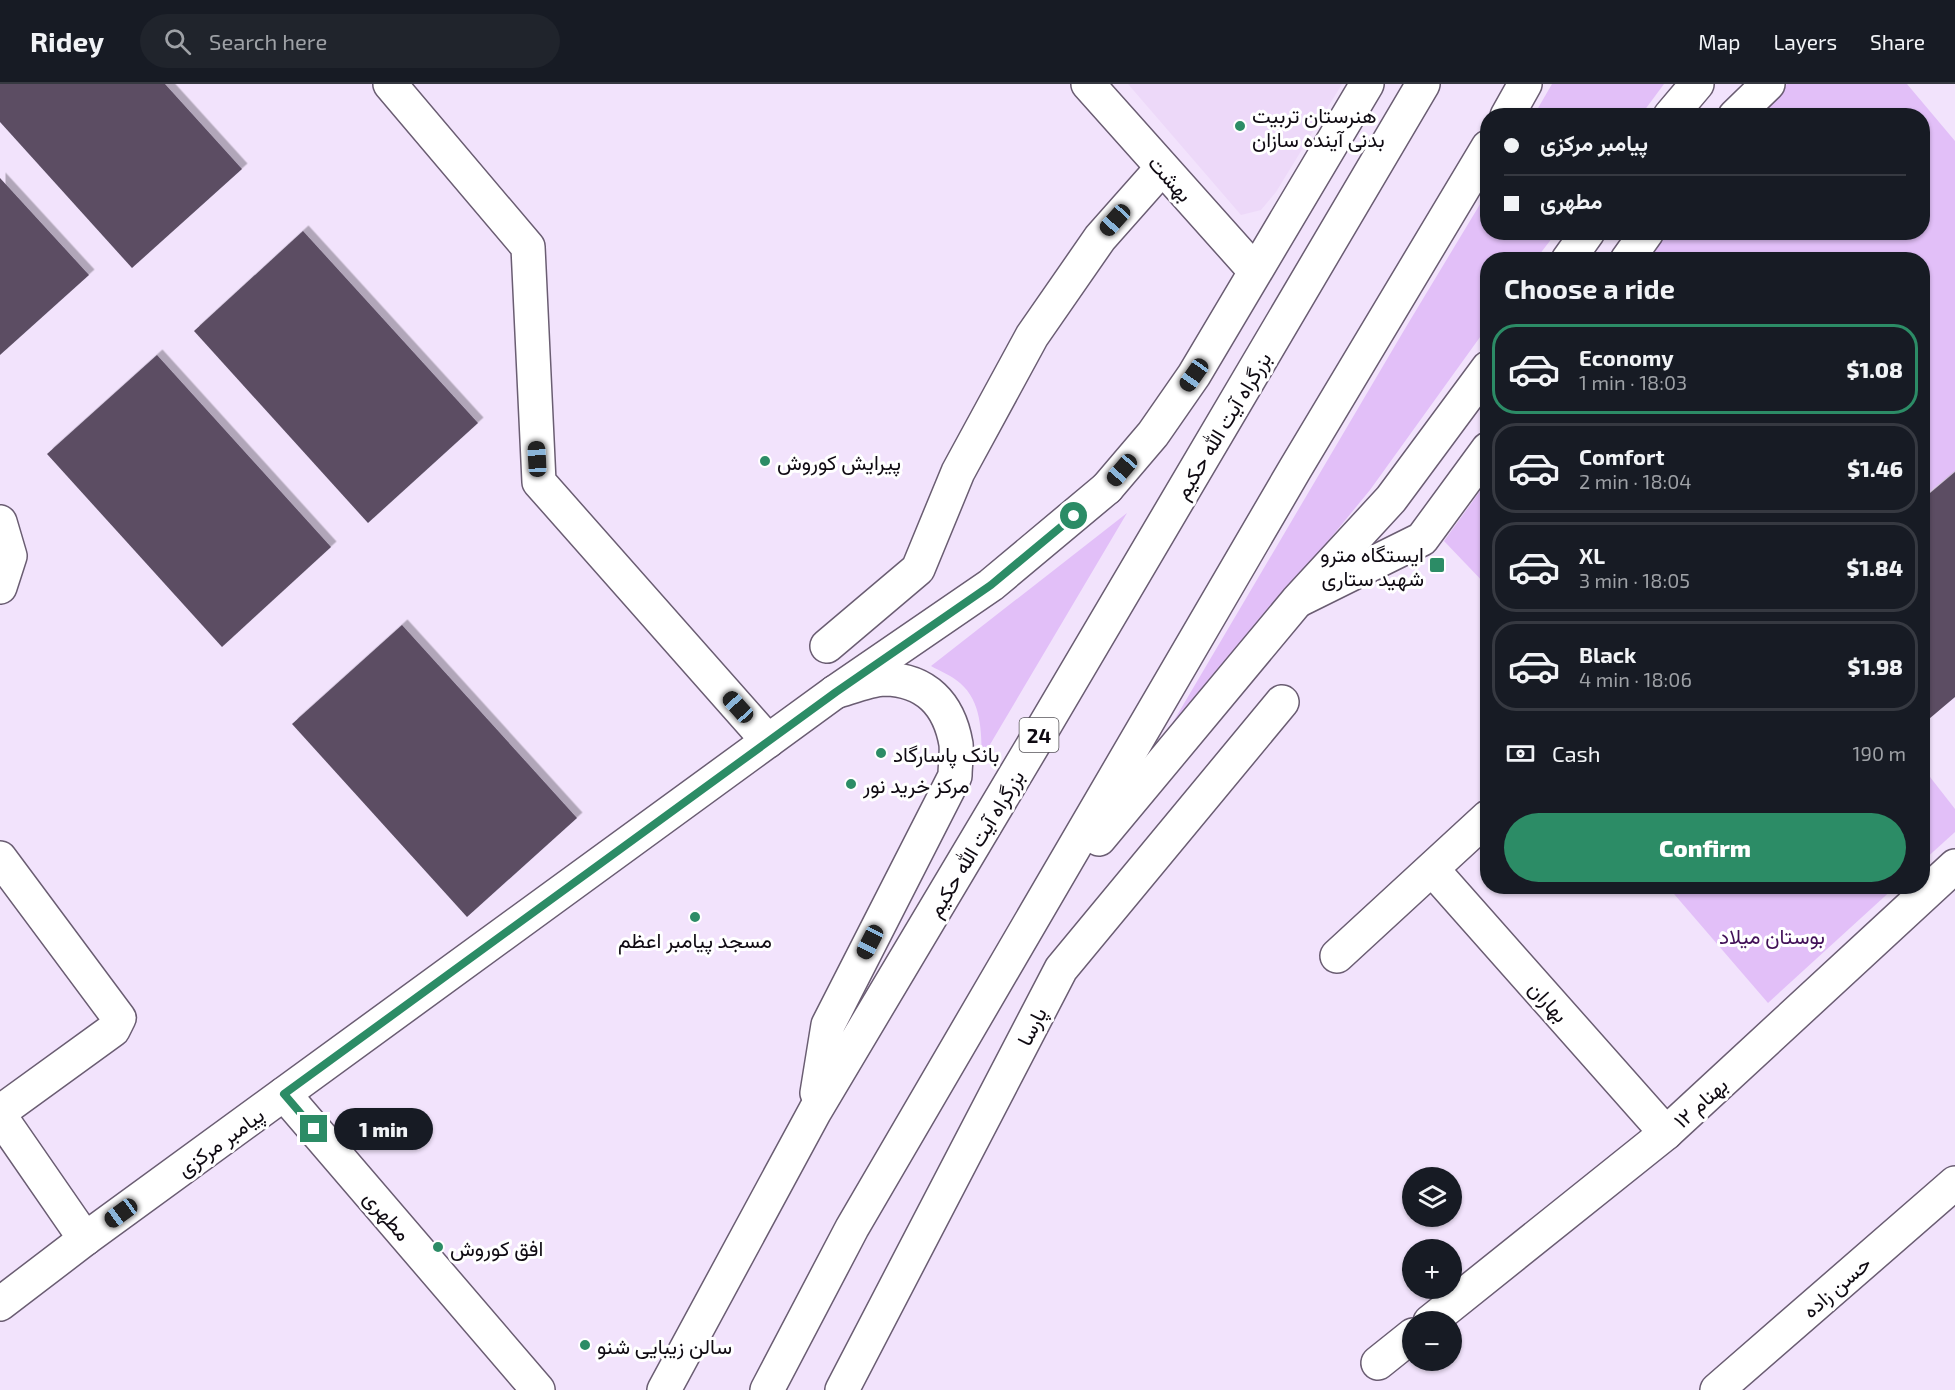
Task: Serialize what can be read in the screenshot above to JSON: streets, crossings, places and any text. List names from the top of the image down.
{
  "streets": {
    "main road": [
      "بهشت",
      "بزرگراه آیت الله حکیم",
      "24",
      "بهاران",
      "پارسا",
      "بهنام ۱۲",
      "پیامبر مرکزی",
      "مطهری",
      "حسن زاده"
    ]
  },
  "crossings": [
    ["بهشت", "پیامبر مرکزی"],
    ["بهاران", "بهنام ۱۲"],
    ["پیامبر مرکزی", "مطهری"]
  ],
  "parks": ["بوستان میلاد"],
  "places": {
    "other": [
      "هنرستان تربیت بدنی آینده سازان",
      "پیرایش کوروش",
      "بانک پاسارگاد",
      "مرکز خرید نور",
      "مسجد پیامبر اعظم",
      "افق کوروش",
      "سالن زیبایی شنو"
    ],
    "transit": ["ایستگاه مترو شهید ستاری"]
  },
  "page": {
    "header": "Ridey",
    "search": "Search here",
    "nav": ["Map", "Layers", "Share"],
    "banner": ["پیامبر مرکزی", "مطهری"],
    "heading": "Choose a ride",
    "list": [
      {
        "name": "Economy",
        "note": "1 min · 18:03",
        "value": "$1.08"
      },
      {
        "name": "Comfort",
        "note": "2 min · 18:04",
        "value": "$1.46"
      },
      {
        "name": "XL",
        "note": "3 min · 18:05",
        "value": "$1.84"
      },
      {
        "name": "Black",
        "note": "4 min · 18:06",
        "value": "$1.98"
      }
    ],
    "pay": ["Cash", "190 m"],
    "buttons": "Confirm",
    "bubble": "1 min",
    "map_buttons": ["+", "−"]
  }
}
